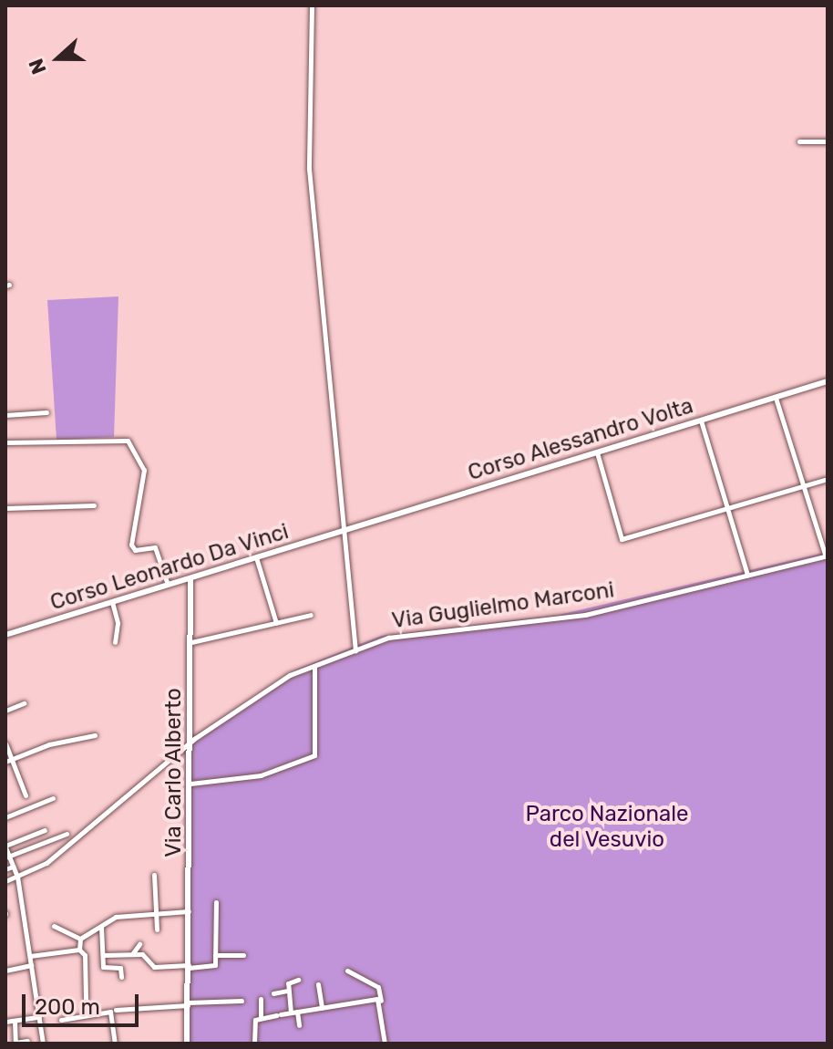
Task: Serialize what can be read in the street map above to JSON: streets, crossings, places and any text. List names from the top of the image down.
{
  "streets": {
    "main road": ["Corso Alessandro Volta", "Corso Leonardo Da Vinci", "Via Carlo Alberto"],
    "street": ["Via Guglielmo Marconi"]
  },
  "crossings": [
    ["Corso Alessandro Volta", "Corso Leonardo Da Vinci"],
    ["Corso Leonardo Da Vinci", "Via Carlo Alberto"],
    ["Via Guglielmo Marconi", "Via Carlo Alberto"]
  ],
  "parks": ["Parco Nazionale del Vesuvio"],
  "scale_bar": "200 m",
  "north": "left"
}
